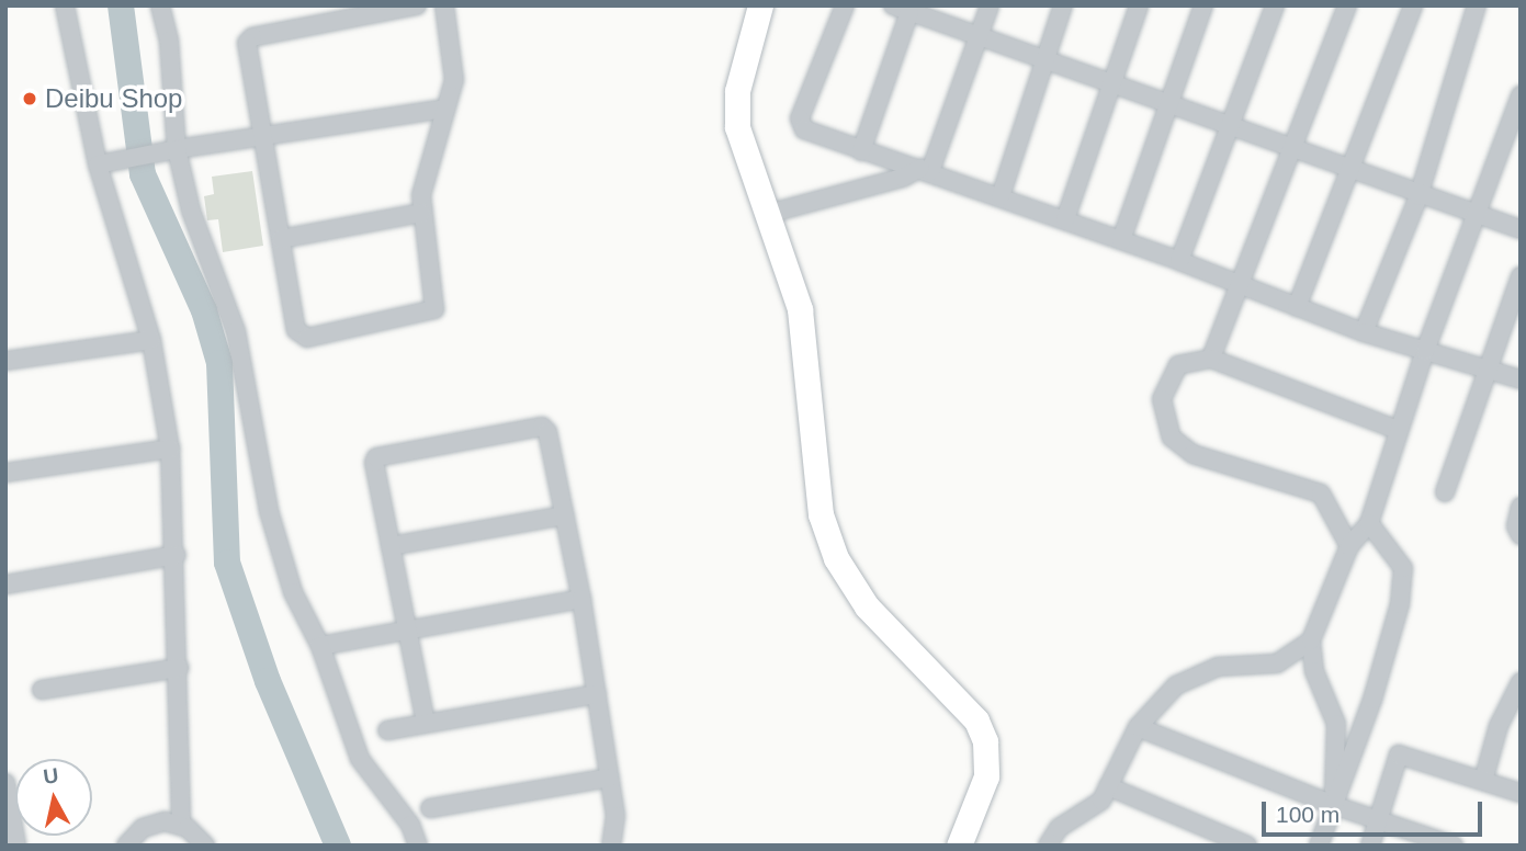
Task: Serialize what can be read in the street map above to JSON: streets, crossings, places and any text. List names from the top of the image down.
{
  "places": ["Deibu Shop"],
  "scale_bar": "100 m",
  "north": "top"
}
